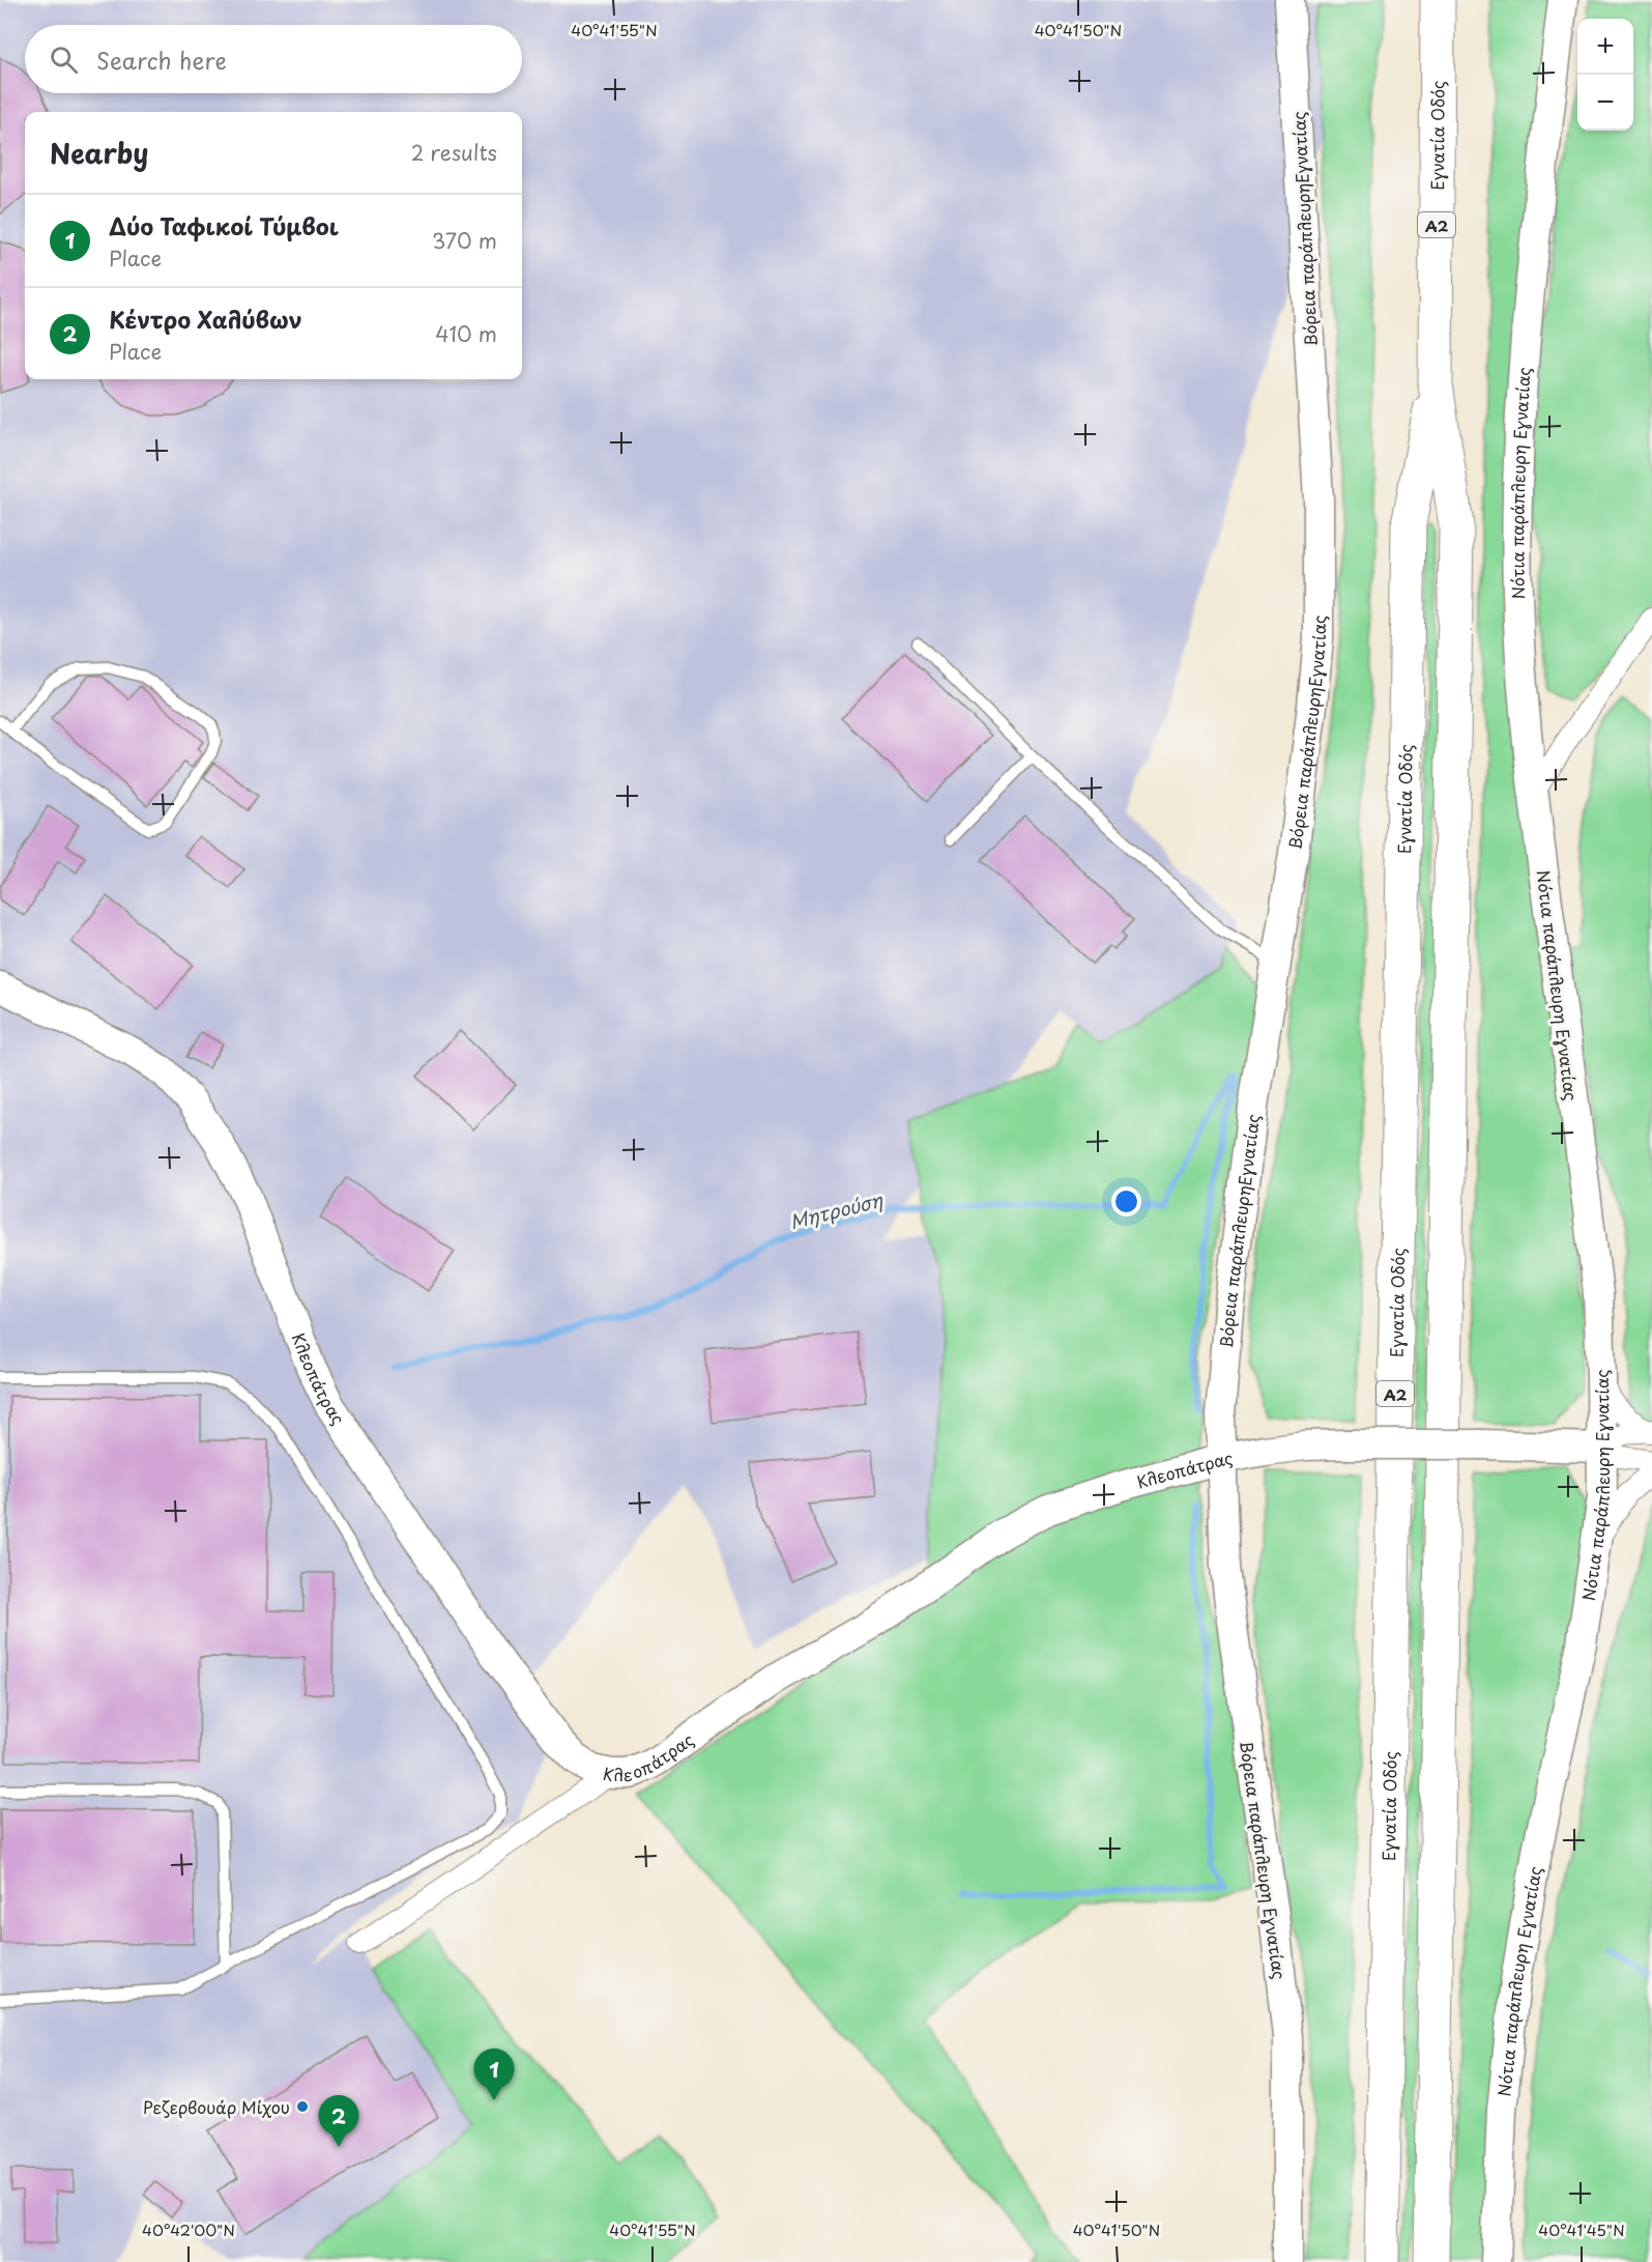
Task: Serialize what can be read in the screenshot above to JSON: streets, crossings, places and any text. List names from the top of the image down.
{
  "streets": {
    "highway": ["Εγνατία Οδός", "Α2"],
    "street": [
      "Βόρεια παράπλευρηΕγνατίας",
      "Νότια παράπλευρη Εγνατίας",
      "Κλεοπάτρας",
      "Βόρεια παράπλευρη Εγνατίας"
    ]
  },
  "crossings": [
    ["Βόρεια παράπλευρηΕγνατίας", "Κλεοπάτρας"],
    ["Βόρεια παράπλευρηΕγνατίας", "Βόρεια παράπλευρη Εγνατίας"],
    ["Νότια παράπλευρη Εγνατίας", "Κλεοπάτρας"],
    ["Κλεοπάτρας", "Βόρεια παράπλευρη Εγνατίας"]
  ],
  "water": ["Μητρούση"],
  "places": ["Ρεζερβουάρ Μίχου"],
  "page": {
    "map_buttons": ["+", "−"],
    "search": "Search here",
    "heading": ["Nearby", "2 results"],
    "list": [
      {
        "mark": "1",
        "name": "Δύο Ταφικοί Τύμβοι",
        "note": "Place",
        "value": "370 m"
      },
      {
        "mark": "2",
        "name": "Κέντρο Χαλύβων",
        "note": "Place",
        "value": "410 m"
      }
    ],
    "pins": ["1", "2"]
  },
  "coordinates": [
    "40°41'55\"N",
    "40°41'50\"N",
    "40°42'00\"N",
    "40°41'45\"N"
  ]
}
